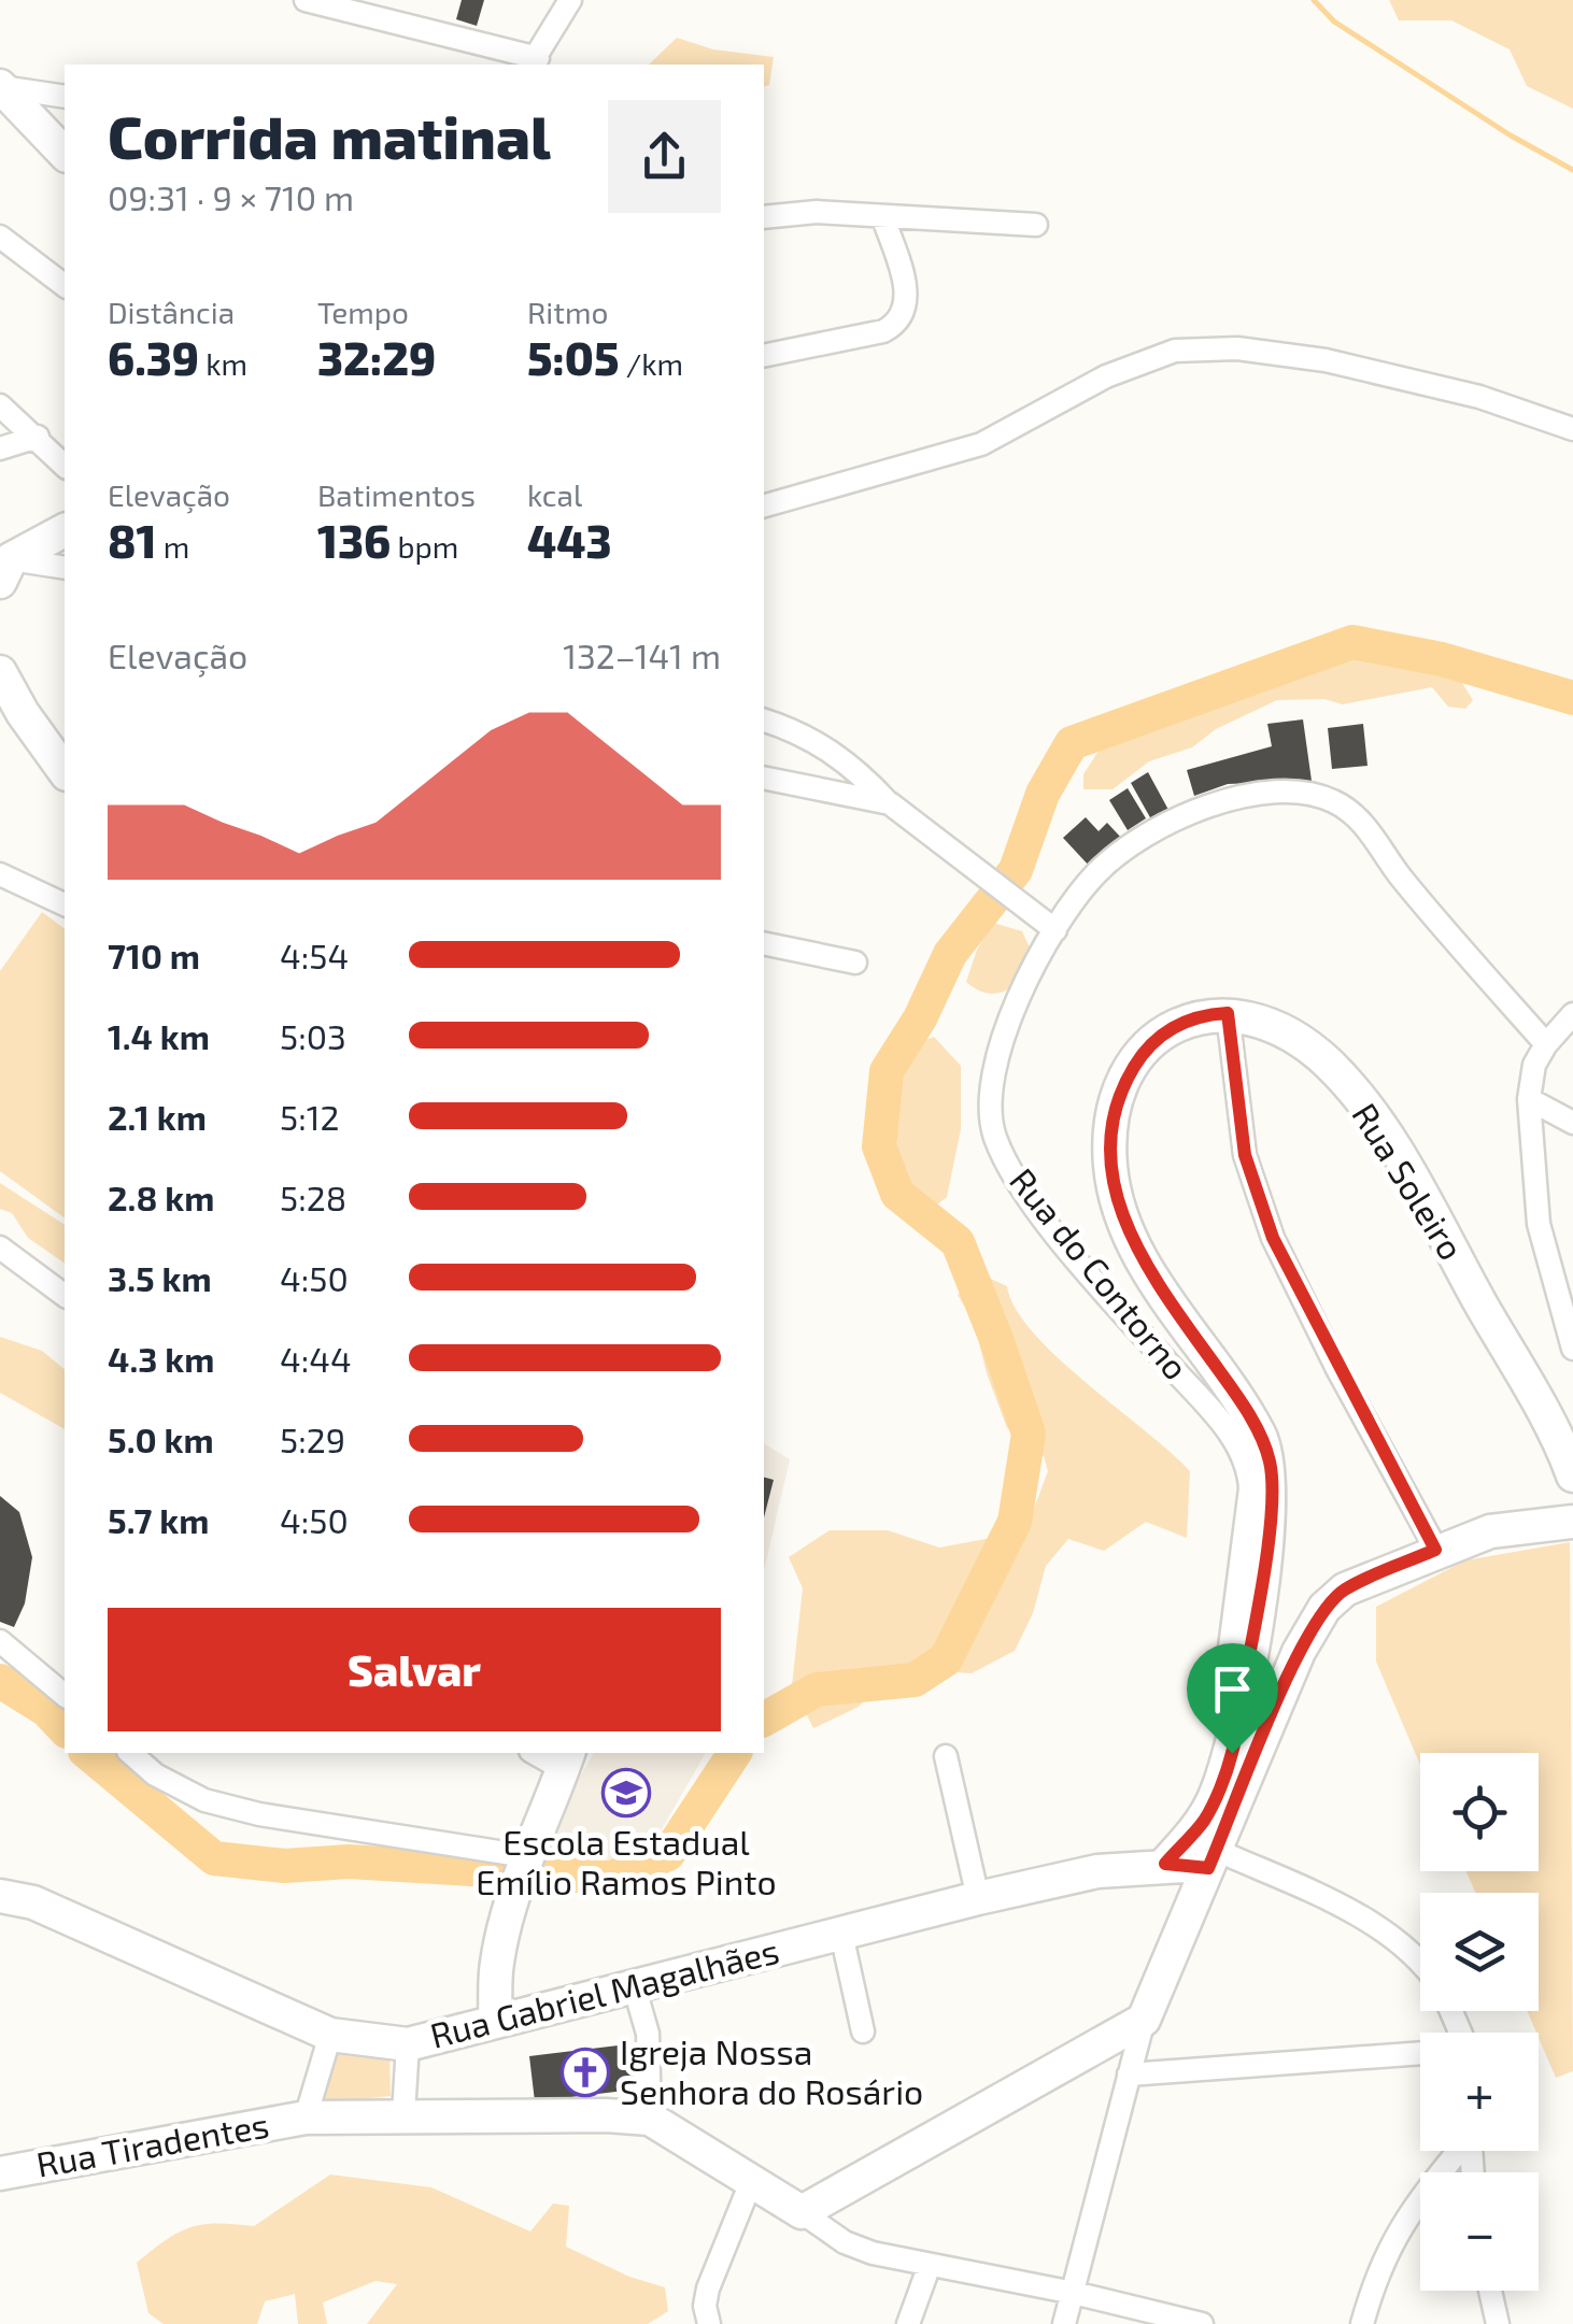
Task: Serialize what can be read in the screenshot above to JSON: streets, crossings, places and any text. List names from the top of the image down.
{
  "streets": {
    "street": [
      "Rua Soleiro",
      "Rua do Contorno",
      "Rua Gabriel Magalhães",
      "Rua Tiradentes"
    ]
  },
  "crossings": [
    ["Rua Soleiro", "Rua do Contorno"],
    ["Rua Soleiro", "Rua Gabriel Magalhães"]
  ],
  "places": {
    "school or university": ["Escola Estadual Emílio Ramos Pinto"],
    "church": ["Igreja Nossa Senhora do Rosário"]
  },
  "page": {
    "heading": ["Corrida matinal", "09:31 · 9 × 710 m"],
    "stats": [
      ["Distância", "6.39 km"],
      ["Tempo", "32:29"],
      ["Ritmo", "5:05 /km"],
      ["Elevação", "81 m"],
      ["Batimentos", "136 bpm"],
      ["kcal", "443"]
    ],
    "chart": ["Elevação", "132–141 m"],
    "list": [
      {
        "name": "710 m",
        "note": "4:54"
      },
      {
        "name": "1.4 km",
        "note": "5:03"
      },
      {
        "name": "2.1 km",
        "note": "5:12"
      },
      {
        "name": "2.8 km",
        "note": "5:28"
      },
      {
        "name": "3.5 km",
        "note": "4:50"
      },
      {
        "name": "4.3 km",
        "note": "4:44"
      },
      {
        "name": "5.0 km",
        "note": "5:29"
      },
      {
        "name": "5.7 km",
        "note": "4:50"
      }
    ],
    "buttons": "Salvar",
    "map_buttons": ["+", "−"]
  }
}
